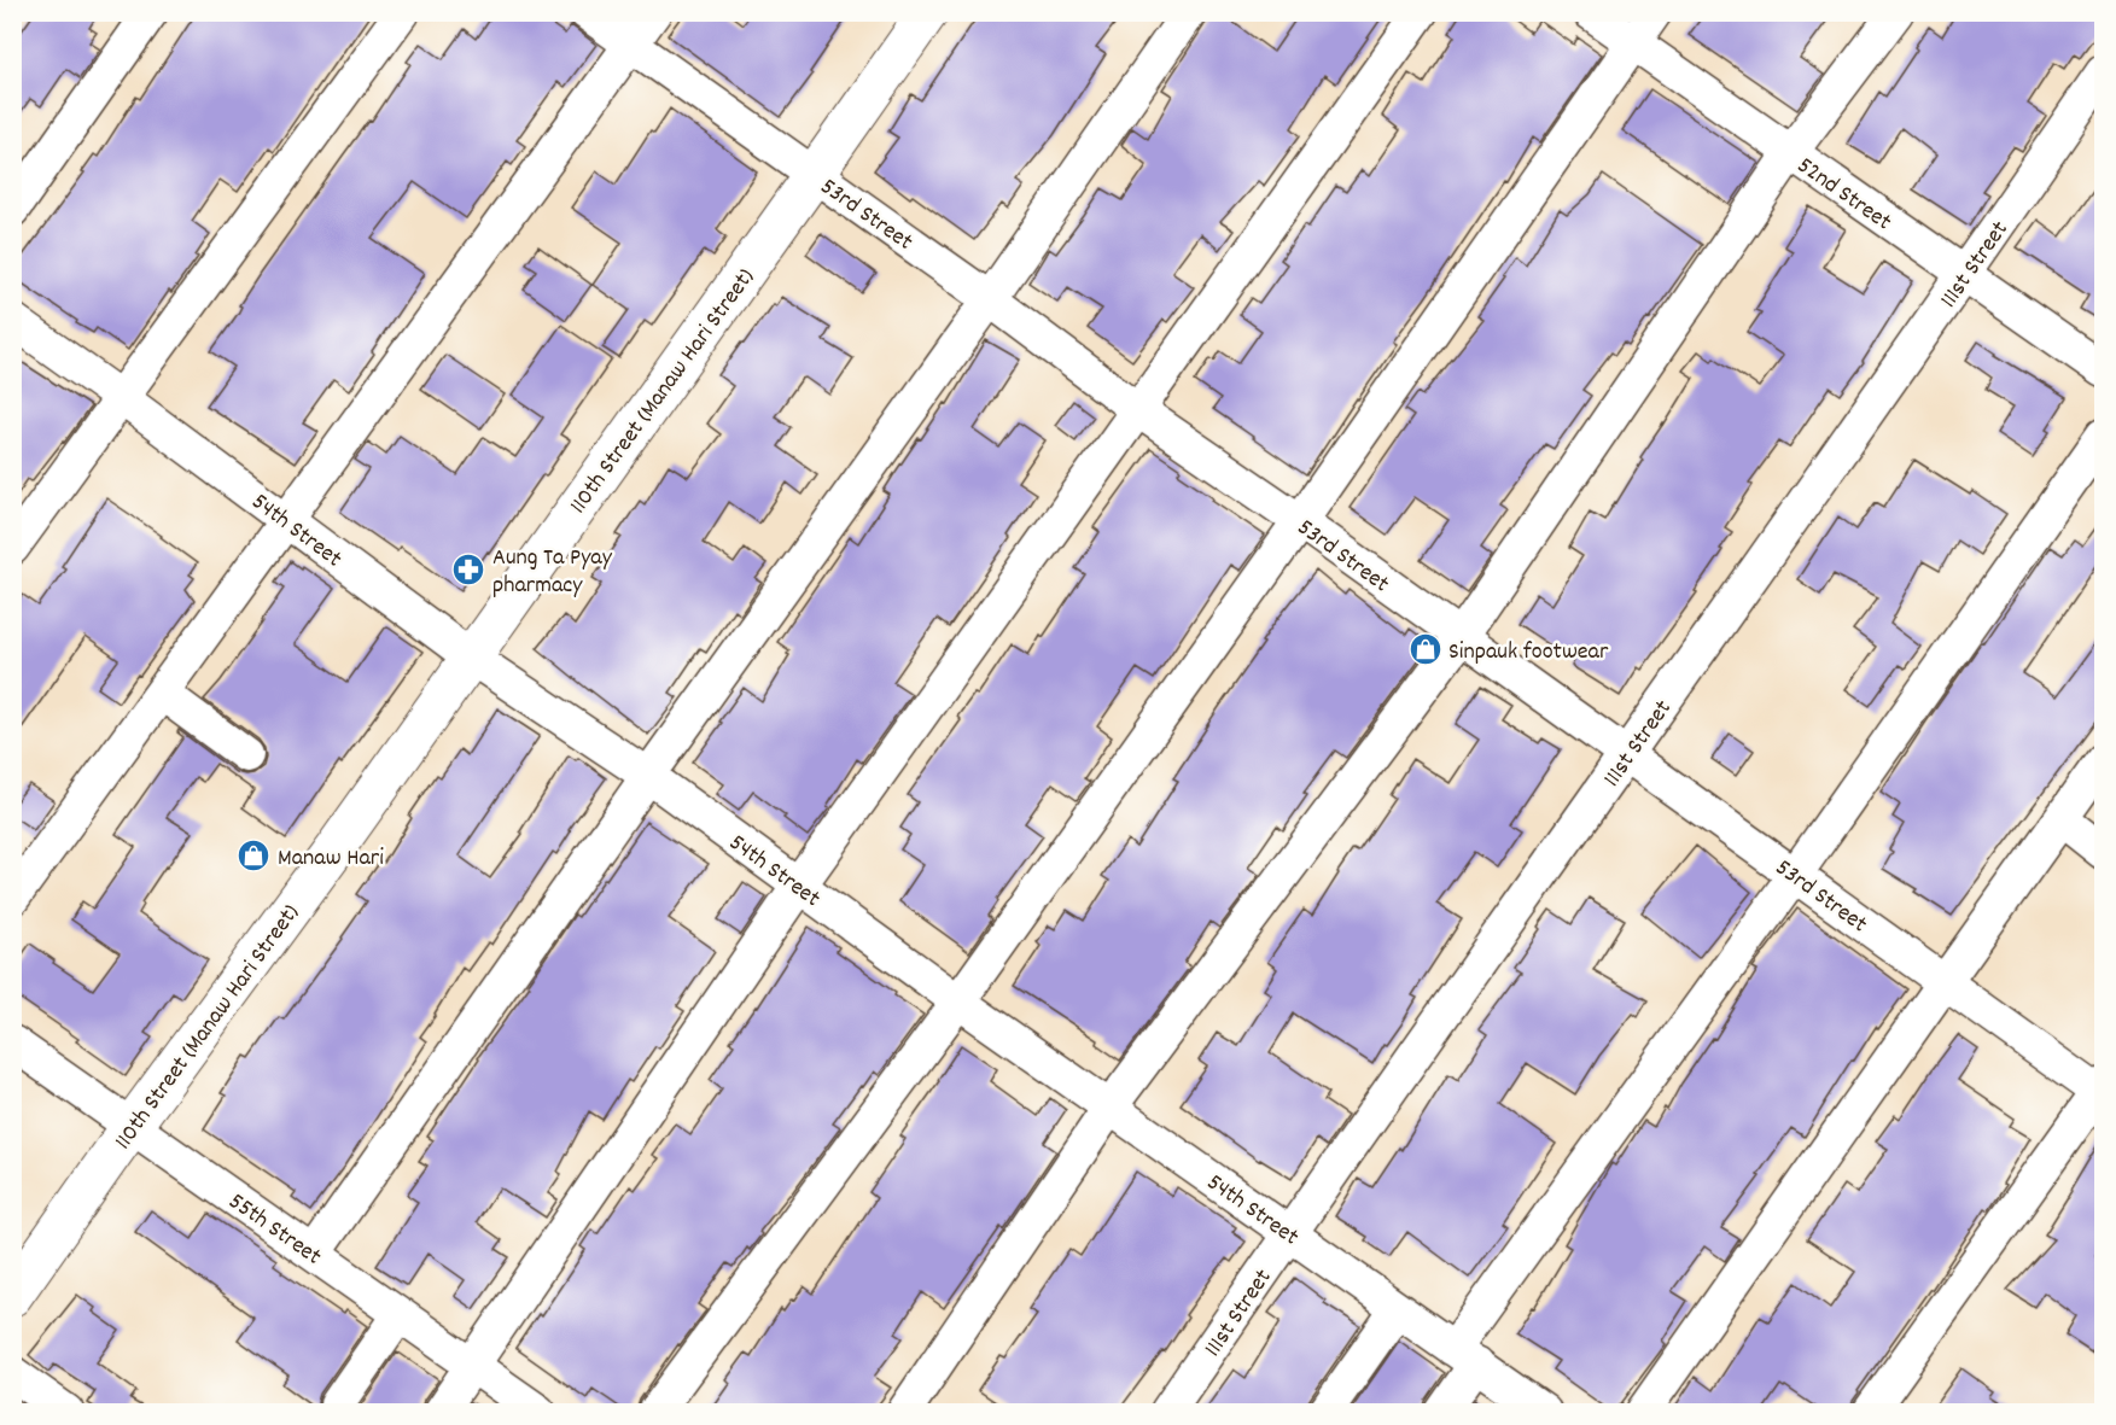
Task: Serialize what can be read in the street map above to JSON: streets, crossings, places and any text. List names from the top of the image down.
{
  "streets": {
    "main road": ["110th Street (Manaw Hari Street)"],
    "street": [
      "52nd Street",
      "53rd Street",
      "111st Street",
      "54th Street",
      "55th Street"
    ]
  },
  "crossings": [
    ["52nd Street", "111st Street"],
    ["53rd Street", "111st Street"],
    ["53rd Street", "110th Street (Manaw Hari Street)"],
    ["111st Street", "54th Street"],
    ["110th Street (Manaw Hari Street)", "54th Street"],
    ["110th Street (Manaw Hari Street)", "55th Street"]
  ],
  "places": {
    "pharmacy": ["Aung Ta Pyay pharmacy"],
    "shop": ["Sinpauk footwear", "Manaw Hari"]
  }
}
